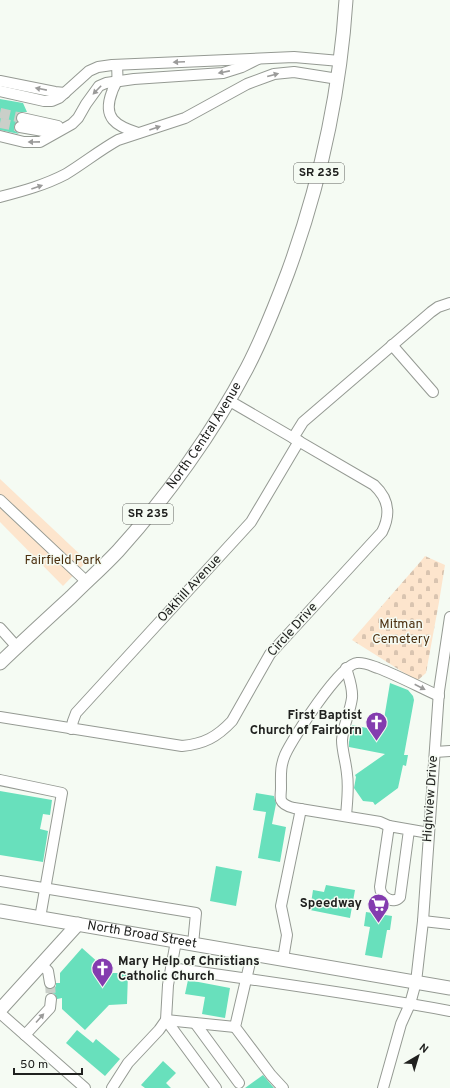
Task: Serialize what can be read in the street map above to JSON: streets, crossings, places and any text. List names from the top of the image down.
{
  "streets": {
    "main road": ["SR 235", "North Central Avenue", "North Broad Street"],
    "street": ["Oakhill Avenue", "Circle Drive", "Highview Drive"]
  },
  "crossings": [
    ["SR 235", "North Central Avenue"],
    ["North Central Avenue", "Circle Drive"],
    ["Oakhill Avenue", "Circle Drive"],
    ["Highview Drive", "North Broad Street"]
  ],
  "parks": ["Fairfield Park", "Mitman Cemetery"],
  "places": {
    "church": ["First Baptist Church of Fairborn", "Mary Help of Christians Catholic Church"],
    "supermarket": ["Speedway"]
  },
  "scale_bar": "50 m",
  "north": "top right"
}
